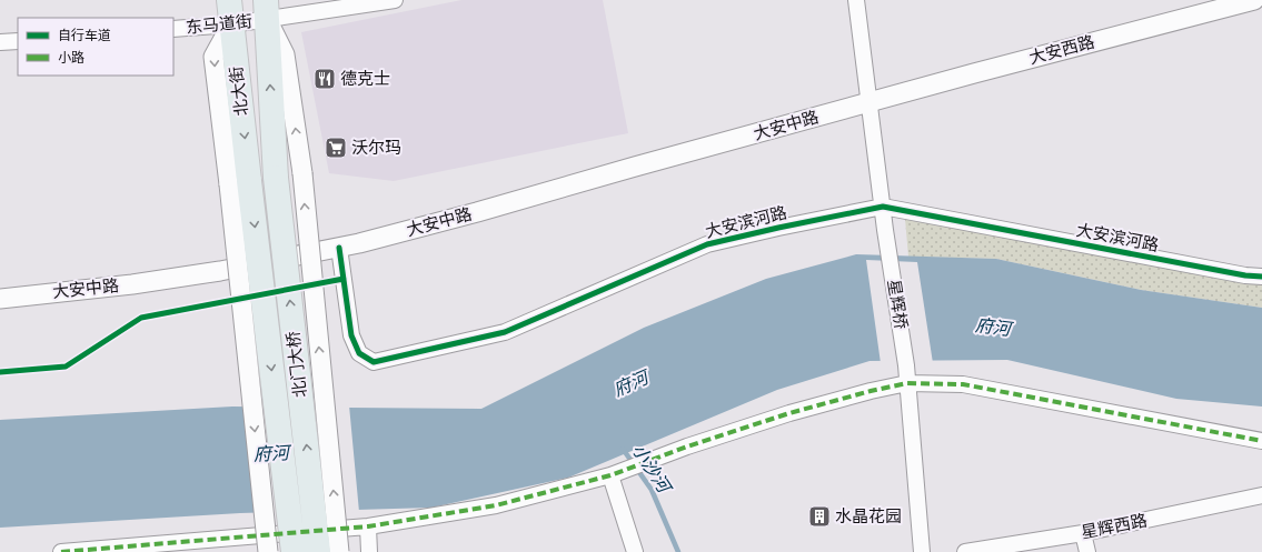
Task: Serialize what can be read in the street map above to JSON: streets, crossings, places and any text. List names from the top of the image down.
{
  "streets": {
    "main road": ["北大街", "北门大桥"],
    "street": [
      "东马道街",
      "大安西路",
      "大安中路",
      "大安滨河路",
      "星辉桥",
      "星辉西路"
    ]
  },
  "crossings": [
    ["东马道街", "北大街"],
    ["大安西路", "大安中路"],
    ["大安西路", "星辉桥"],
    ["北大街", "北门大桥"],
    ["大安中路", "大安滨河路"],
    ["大安中路", "星辉桥"],
    ["大安滨河路", "星辉桥"]
  ],
  "water": ["府河", "小沙河"],
  "places": {
    "restaurant": ["德克士"],
    "supermarket": ["沃尔玛"],
    "building": ["水晶花园"]
  },
  "legend": ["自行车道", "小路"]
}
